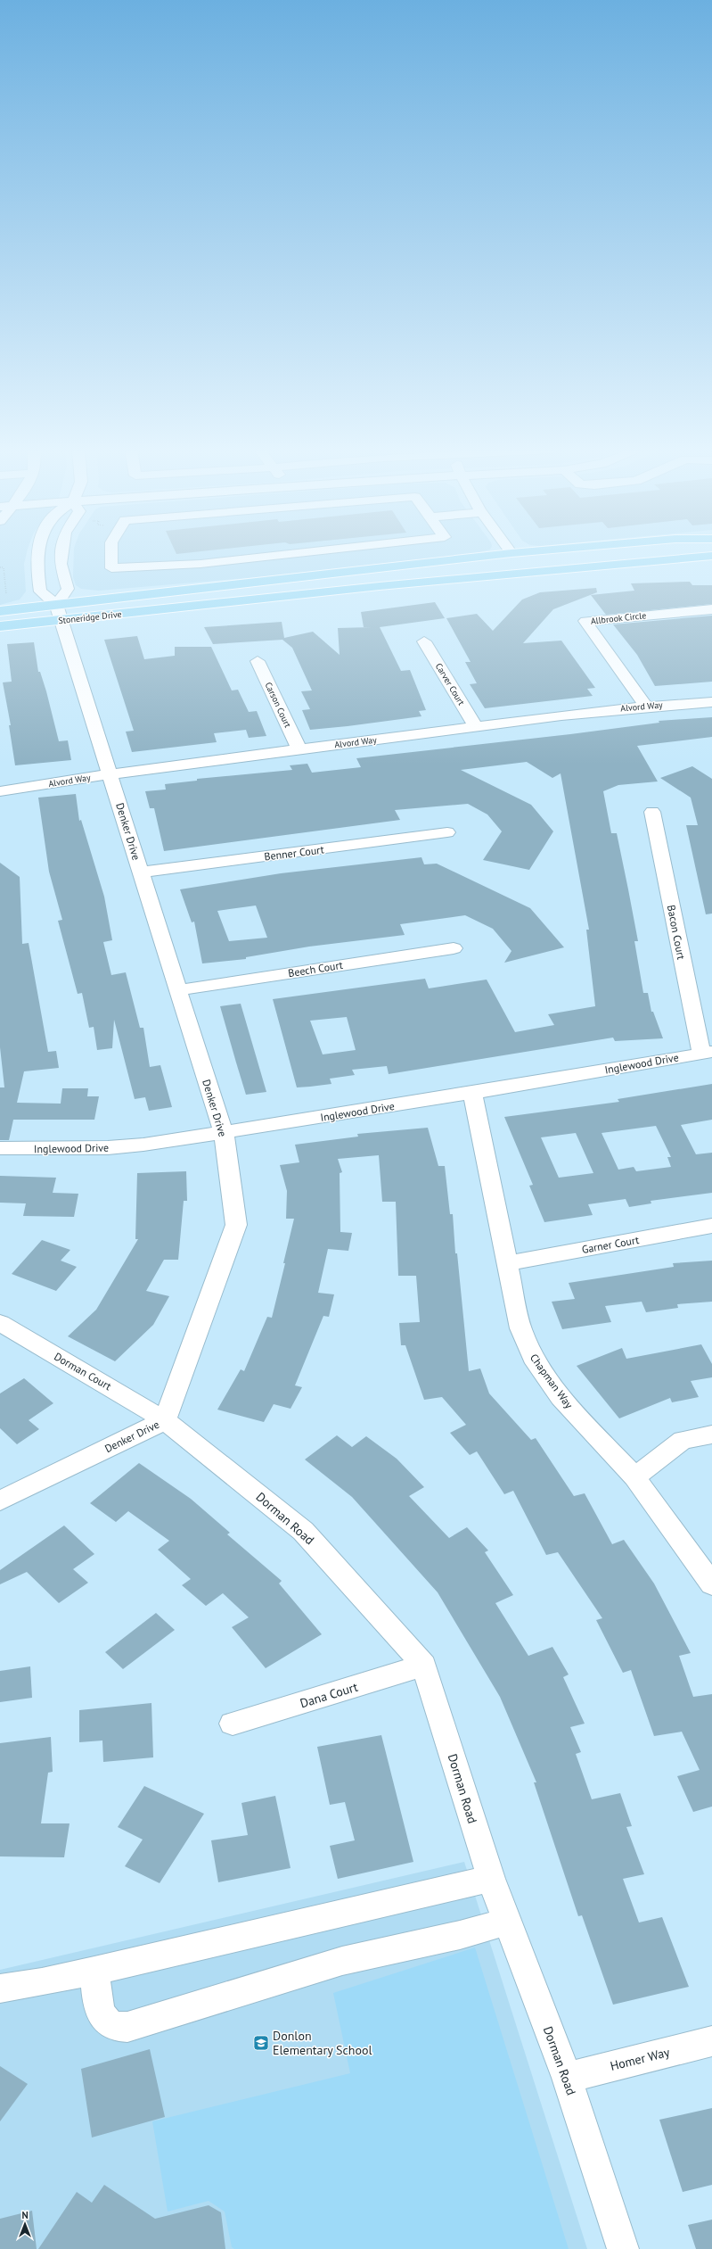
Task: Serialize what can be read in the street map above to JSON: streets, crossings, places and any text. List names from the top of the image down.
{
  "streets": {
    "main road": ["Stoneridge Drive"],
    "street": [
      "Allbrook Circle",
      "Carver Court",
      "Carson Court",
      "Alvord Way",
      "Denker Drive",
      "Benner Court",
      "Bacon Court",
      "Beech Court",
      "Inglewood Drive",
      "Garner Court",
      "Dorman Court",
      "Chapman Way",
      "Dorman Road",
      "Dana Court",
      "Homer Way"
    ]
  },
  "crossings": [
    ["Stoneridge Drive", "Denker Drive"],
    ["Allbrook Circle", "Alvord Way"],
    ["Carver Court", "Alvord Way"],
    ["Carson Court", "Alvord Way"],
    ["Alvord Way", "Denker Drive"],
    ["Denker Drive", "Benner Court"],
    ["Denker Drive", "Beech Court"],
    ["Denker Drive", "Inglewood Drive"],
    ["Denker Drive", "Dorman Court"],
    ["Denker Drive", "Dorman Road"],
    ["Bacon Court", "Inglewood Drive"],
    ["Inglewood Drive", "Chapman Way"],
    ["Garner Court", "Chapman Way"],
    ["Dorman Court", "Dorman Road"],
    ["Dorman Road", "Dana Court"],
    ["Dorman Road", "Homer Way"]
  ],
  "places": {
    "school or university": ["Donlon Elementary School"]
  },
  "north": "top"
}
